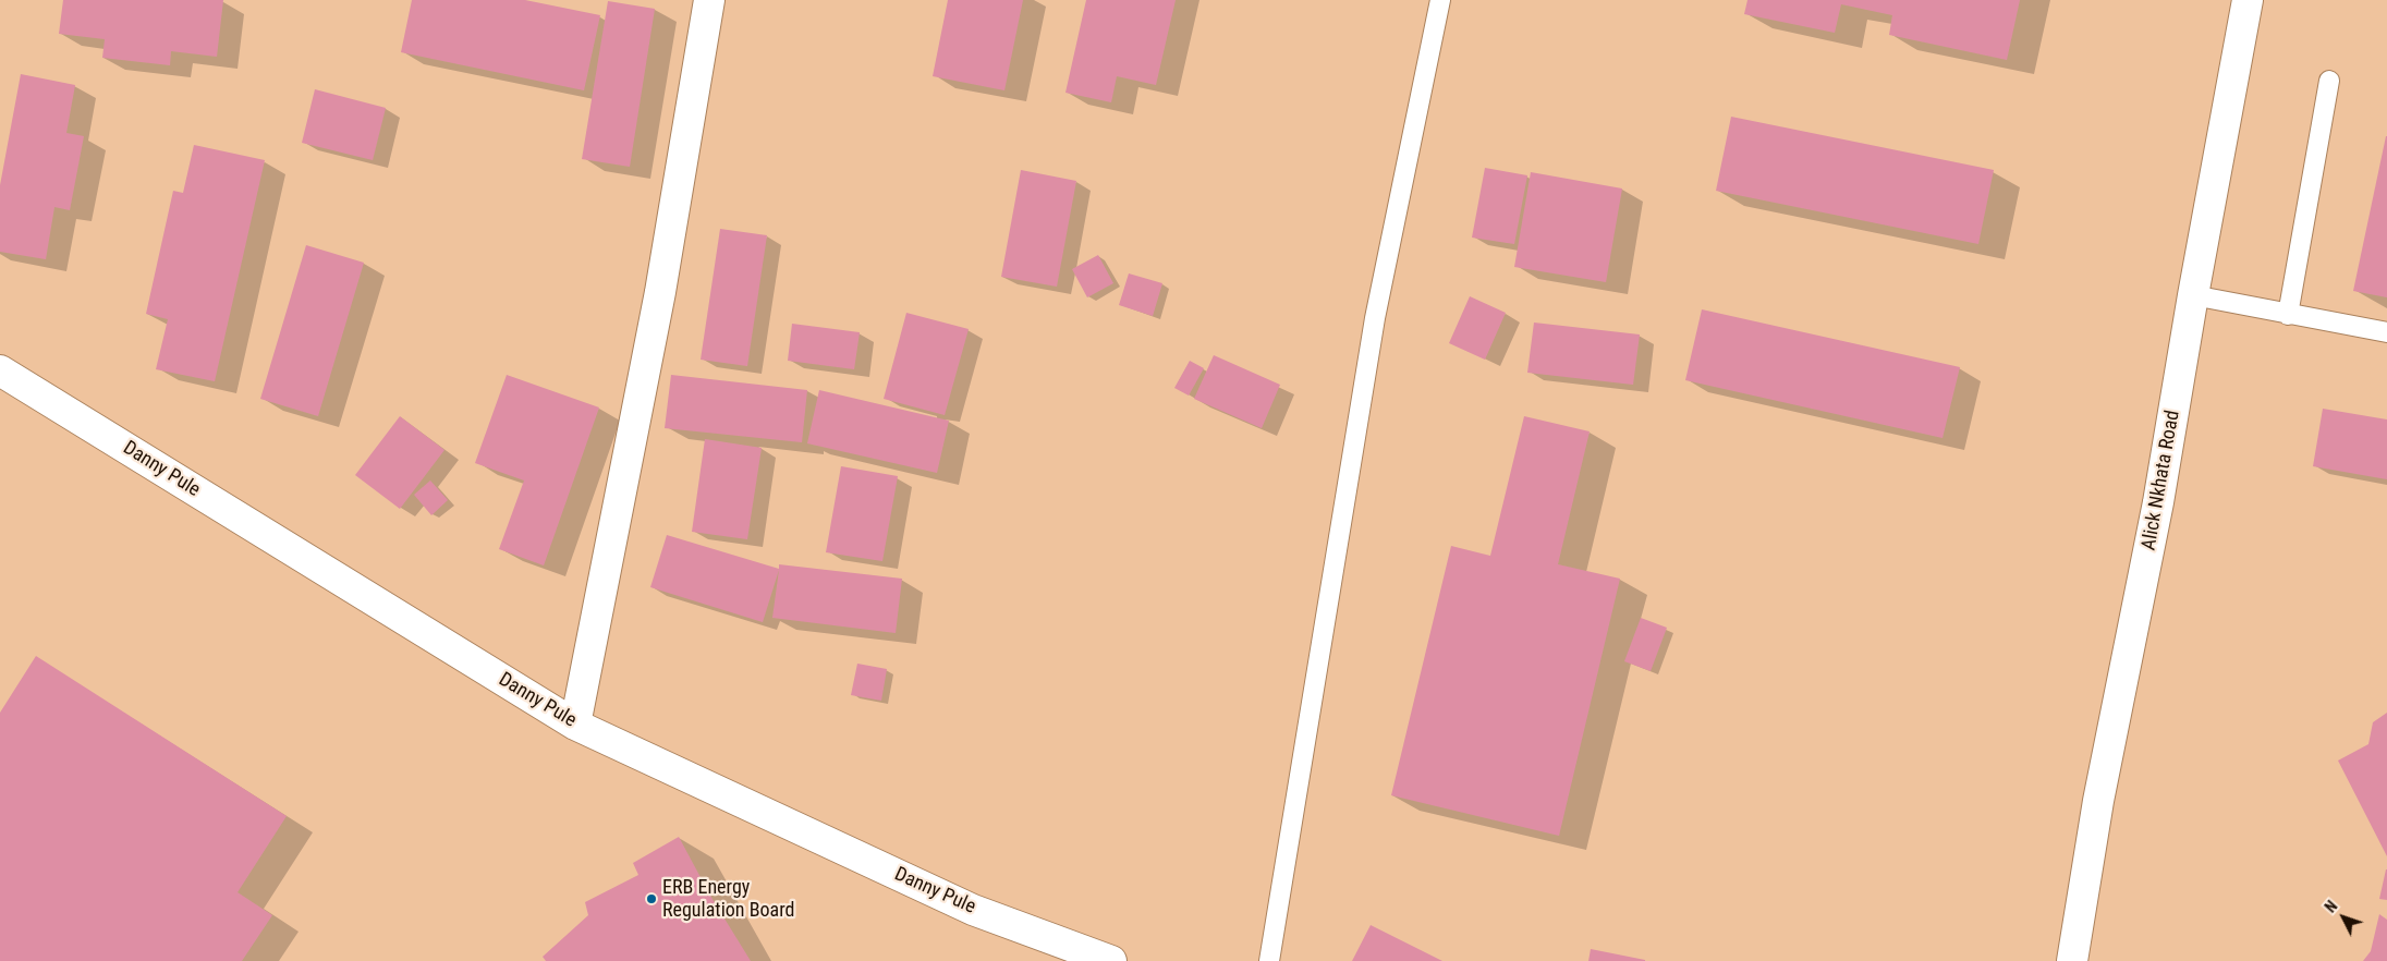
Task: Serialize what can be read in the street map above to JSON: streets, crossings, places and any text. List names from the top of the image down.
{
  "streets": {
    "street": ["Danny Pule", "Alick Nkhata Road"]
  },
  "places": ["ERB Energy Regulation Board"],
  "north": "top left"
}
